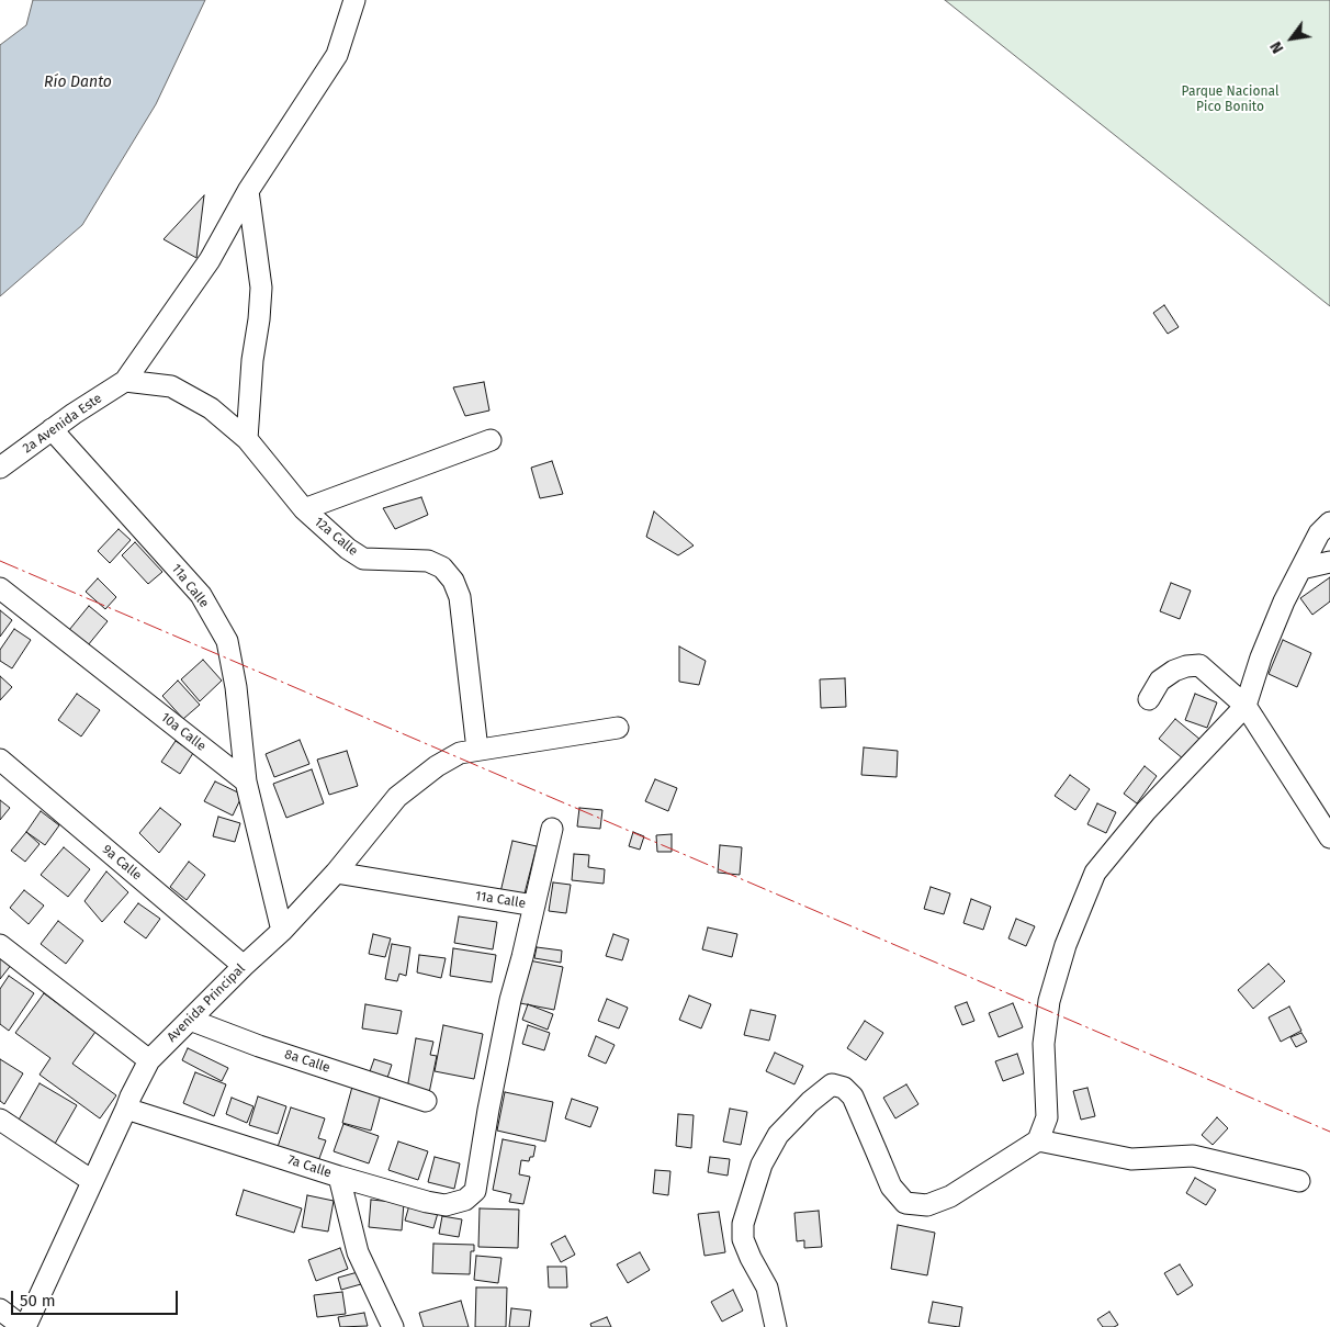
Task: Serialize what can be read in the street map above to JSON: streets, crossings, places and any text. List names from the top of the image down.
{
  "streets": {
    "street": [
      "2a Avenida Este",
      "12a Calle",
      "11a Calle",
      "10a Calle",
      "9a Calle",
      "Avenida Principal",
      "8a Calle",
      "7a Calle"
    ]
  },
  "crossings": [
    ["2a Avenida Este", "12a Calle"],
    ["2a Avenida Este", "11a Calle"],
    ["12a Calle", "Avenida Principal"],
    ["11a Calle", "10a Calle"],
    ["11a Calle", "Avenida Principal"],
    ["9a Calle", "Avenida Principal"],
    ["Avenida Principal", "8a Calle"],
    ["Avenida Principal", "7a Calle"]
  ],
  "water": ["Río Danto"],
  "parks": ["Parque Nacional Pico Bonito"],
  "scale_bar": "50 m",
  "north": "bottom left"
}
